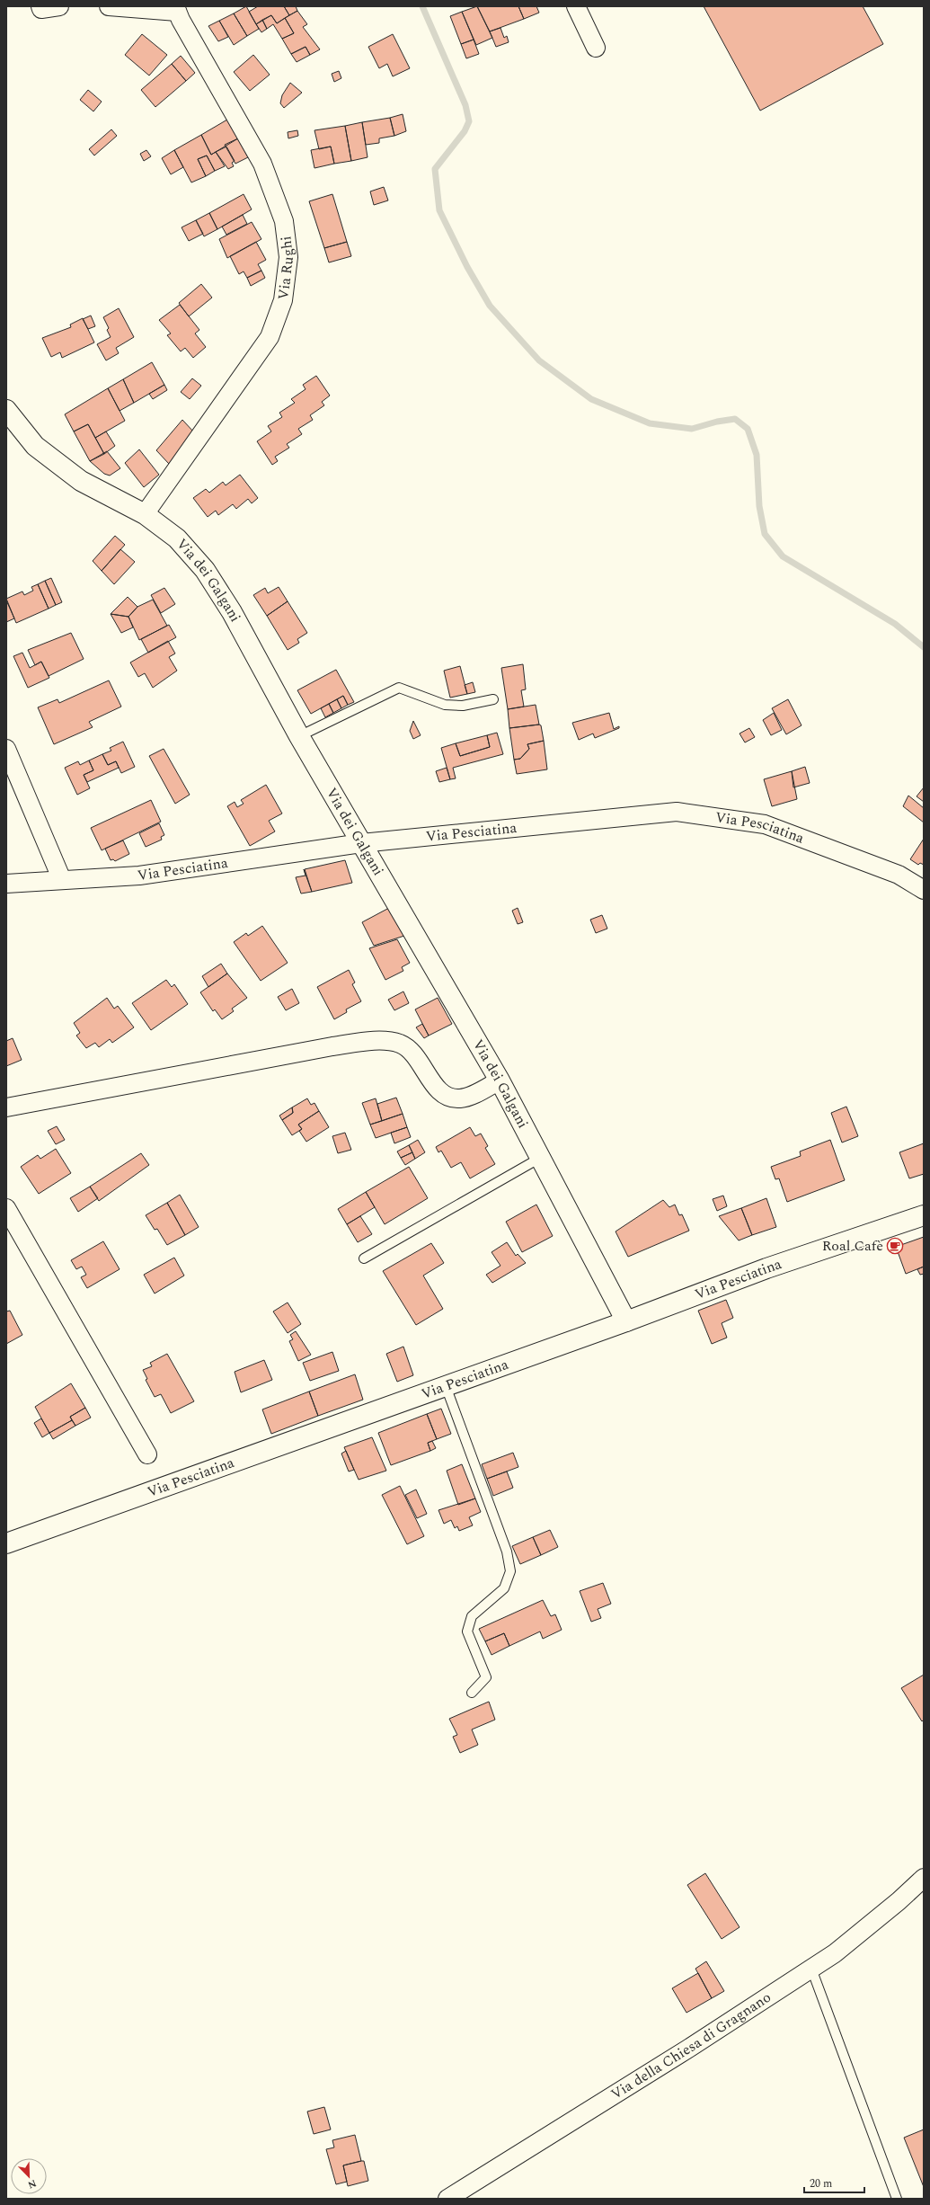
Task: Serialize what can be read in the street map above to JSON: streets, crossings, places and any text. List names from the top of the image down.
{
  "streets": {
    "street": [
      "Via Rughi",
      "Via dei Galgani",
      "Via Pesciatina",
      "Via della Chiesa di Gragnano"
    ]
  },
  "crossings": [
    ["Via Rughi", "Via dei Galgani"],
    ["Via dei Galgani", "Via Pesciatina"]
  ],
  "places": {
    "cafe": ["Roal Cafè"]
  },
  "scale_bar": "20 m",
  "north": "bottom right"
}
